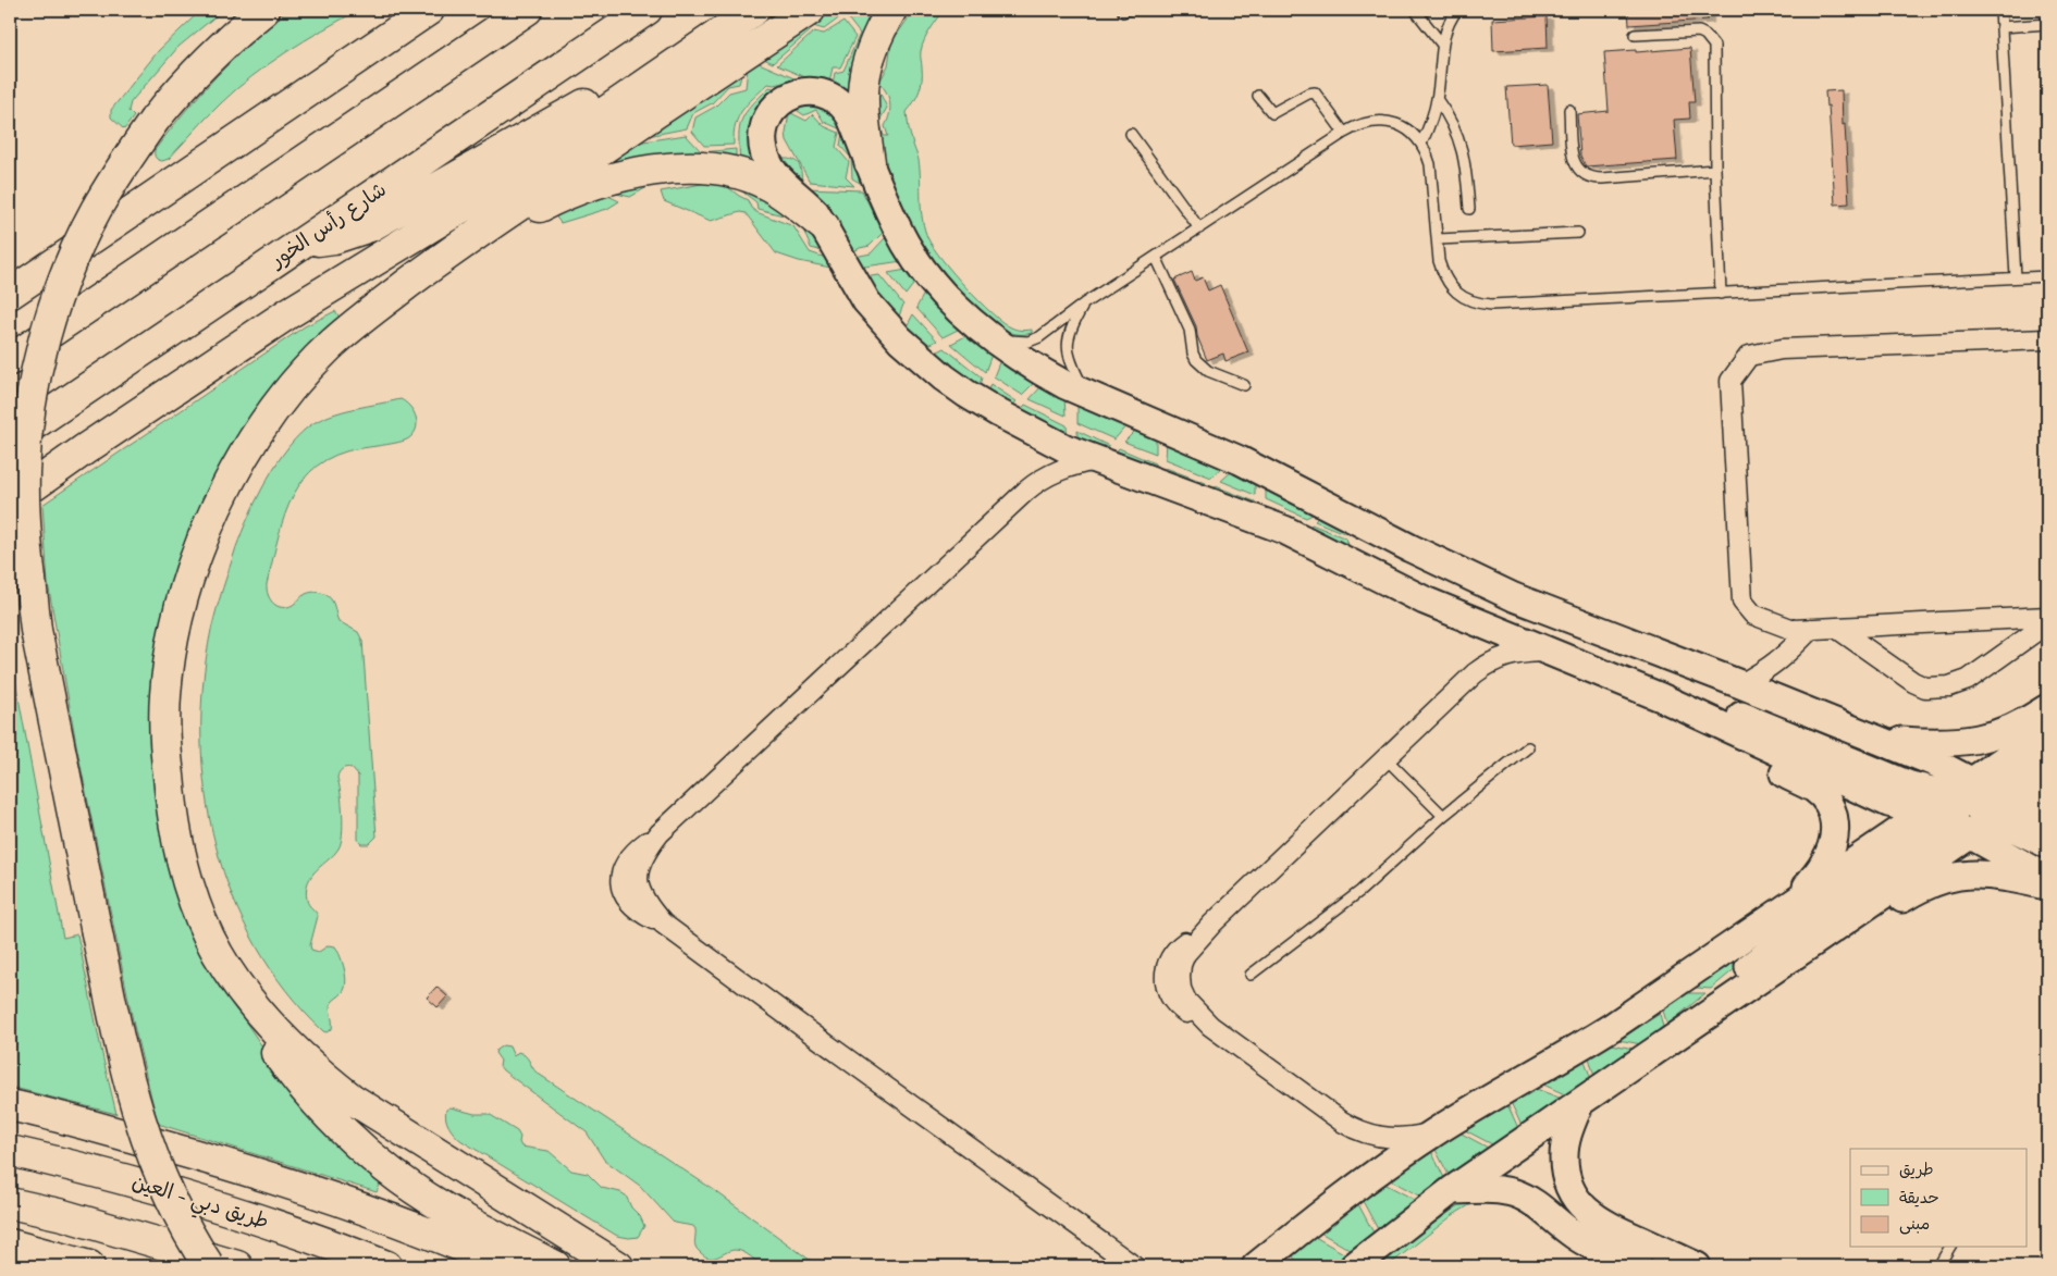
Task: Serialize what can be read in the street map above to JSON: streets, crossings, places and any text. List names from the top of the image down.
{
  "streets": {
    "highway": ["شارع رأس الخور", "طريق دبي - العين"]
  },
  "legend": ["طريق", "حديقة", "مبنى"]
}
